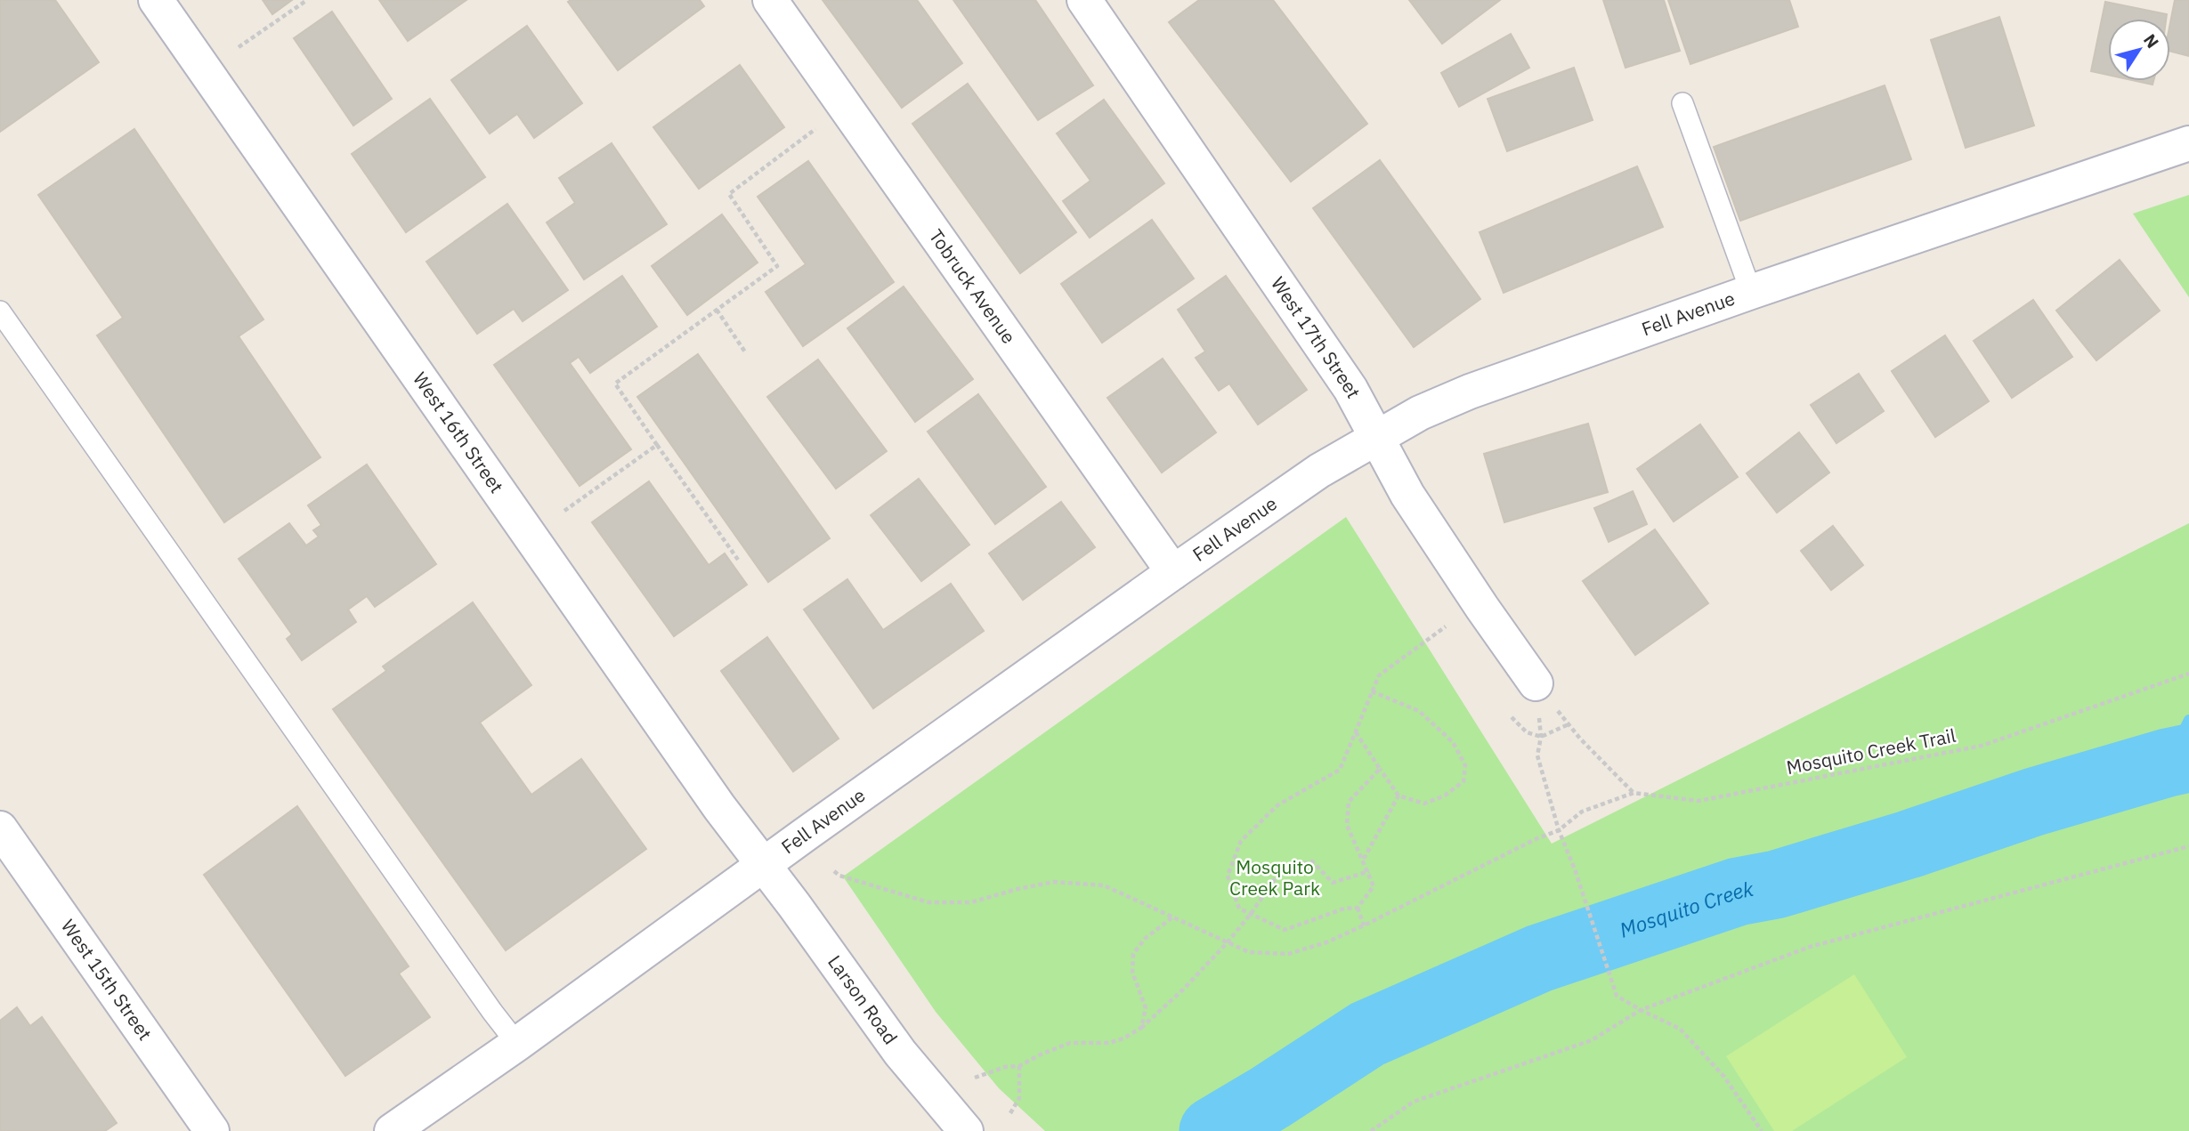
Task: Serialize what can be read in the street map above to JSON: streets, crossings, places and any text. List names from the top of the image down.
{
  "streets": {
    "street": [
      "Tobruck Avenue",
      "Fell Avenue",
      "West 17th Street",
      "West 16th Street",
      "West 15th Street",
      "Larson Road"
    ],
    "path": ["Mosquito Creek Trail"]
  },
  "crossings": [
    ["Tobruck Avenue", "Fell Avenue"],
    ["Fell Avenue", "West 17th Street"],
    ["Fell Avenue", "West 16th Street"],
    ["Fell Avenue", "Larson Road"],
    ["West 16th Street", "Larson Road"]
  ],
  "water": ["Mosquito Creek"],
  "parks": ["Mosquito Creek Park"],
  "north": "top right"
}
